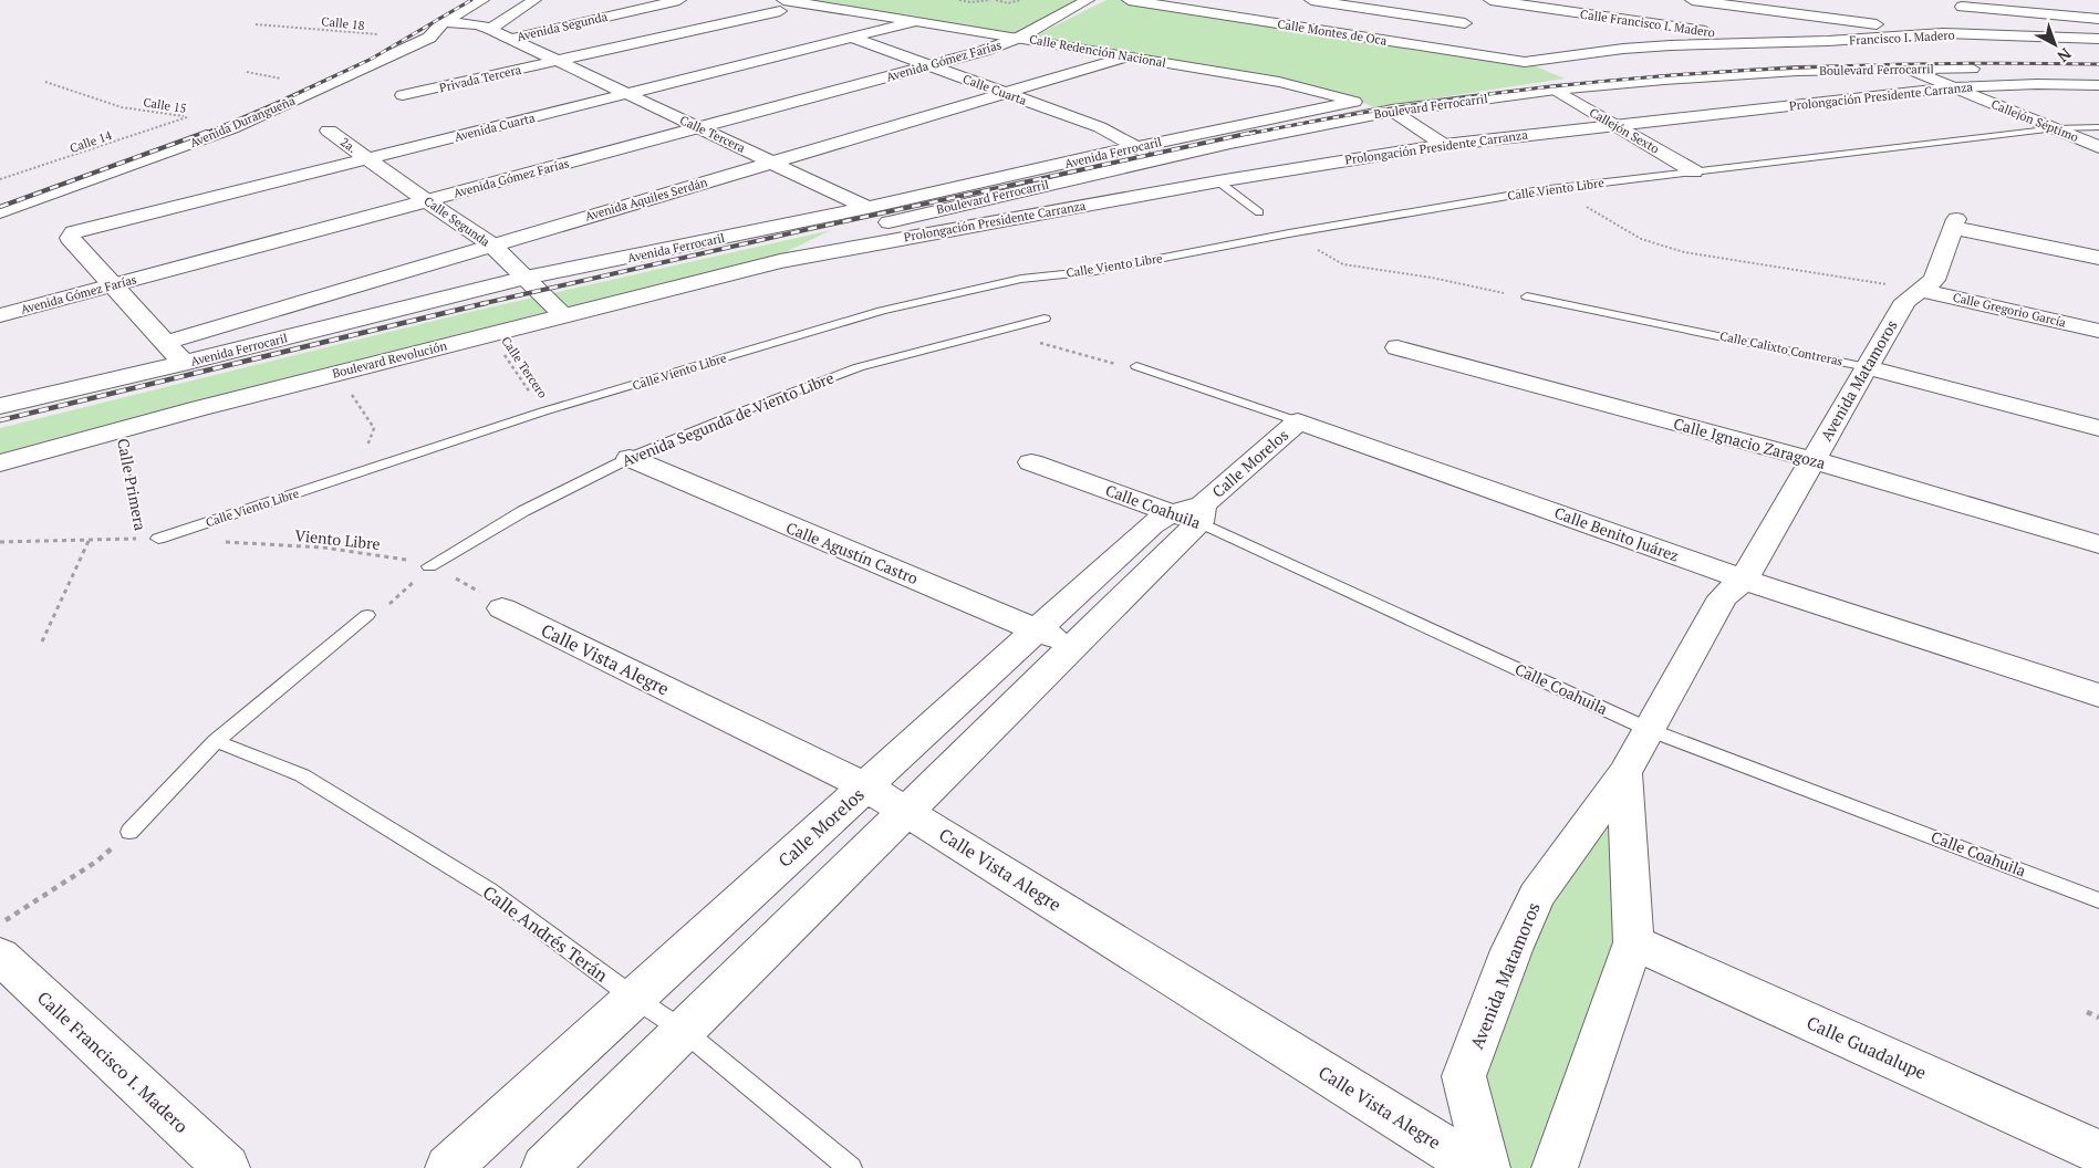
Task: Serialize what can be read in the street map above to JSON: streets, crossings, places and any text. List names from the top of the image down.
{
  "streets": {
    "street": [
      "Calle Francisco I. Madero",
      "Avenida Segunda",
      "Calle Montes de Oca",
      "Francisco I. Madero",
      "Calle Redención Nacional",
      "Avenida Gómez Farías",
      "Boulevard Ferrocarril",
      "Privada Tercera",
      "Calle Cuarta",
      "Prolongación Presidente Carranza",
      "Callejón Séptimo",
      "Avenida Durangueña",
      "Avenida Cuarta",
      "Callejón Sexto",
      "Calle Tercera",
      "2a.",
      "Avenida Ferrocaril",
      "Avenida Aquiles Serdán",
      "Calle Segunda",
      "Calle Gregorio García",
      "Calle Calixto Contreras",
      "Boulevard Revolución",
      "Avenida Matamoros",
      "Calle Ignacio Zaragoza",
      "Calle Morelos",
      "Calle Coahuila",
      "Calle Benito Juárez",
      "Calle Agustín Castro",
      "Calle Vista Alegre",
      "Calle Guadalupe"
    ],
    "lane": ["Calle Viento Libre", "Avenida Segunda de Viento Libre", "Calle Andrés Terán"],
    "path": [
      "Calle 18",
      "Calle 15",
      "Calle 14",
      "Calle Tercero",
      "Calle Primera",
      "Viento Libre"
    ]
  },
  "crossings": [
    ["Calle 18", "Avenida Durangueña"],
    ["Calle Francisco I. Madero", "Calle Montes de Oca"],
    ["Calle Francisco I. Madero", "Francisco I. Madero"],
    ["Avenida Segunda", "Calle Tercera"],
    ["Calle Montes de Oca", "Francisco I. Madero"],
    ["Calle Redención Nacional", "Avenida Gómez Farías"],
    ["Calle Redención Nacional", "Boulevard Ferrocarril"],
    ["Calle Redención Nacional", "Avenida Cuarta"],
    ["Calle Redención Nacional", "Avenida Ferrocaril"],
    ["Calle Redención Nacional", "Avenida Aquiles Serdán"],
    ["Avenida Gómez Farías", "Calle Cuarta"],
    ["Avenida Gómez Farías", "Avenida Cuarta"],
    ["Avenida Gómez Farías", "Calle Tercera"],
    ["Avenida Gómez Farías", "Calle Segunda"],
    ["Boulevard Ferrocarril", "Calle Cuarta"],
    ["Boulevard Ferrocarril", "Prolongación Presidente Carranza"],
    ["Boulevard Ferrocarril", "Callejón Séptimo"],
    ["Boulevard Ferrocarril", "Callejón Sexto"],
    ["Boulevard Ferrocarril", "Boulevard Revolución"],
    ["Privada Tercera", "Calle Tercera"],
    ["Calle Cuarta", "Avenida Cuarta"],
    ["Calle Cuarta", "Avenida Ferrocaril"],
    ["Calle Cuarta", "Avenida Aquiles Serdán"],
    ["Prolongación Presidente Carranza", "Callejón Séptimo"],
    ["Prolongación Presidente Carranza", "Callejón Sexto"],
    ["Prolongación Presidente Carranza", "Boulevard Revolución"],
    ["Calle 15", "Avenida Durangueña"],
    ["Calle 15", "Calle 14"],
    ["Callejón Séptimo", "Calle Viento Libre"],
    ["Avenida Durangueña", "Calle Tercera"],
    ["Avenida Cuarta", "Calle Tercera"],
    ["Avenida Cuarta", "2a."],
    ["Avenida Cuarta", "Calle Segunda"],
    ["Callejón Sexto", "Calle Viento Libre"],
    ["Calle Tercera", "Avenida Ferrocaril"],
    ["Calle Tercera", "Avenida Aquiles Serdán"],
    ["2a.", "Calle Segunda"],
    ["Avenida Ferrocaril", "Calle Segunda"],
    ["Calle Viento Libre", "Calle Tercero"],
    ["Avenida Aquiles Serdán", "Calle Segunda"],
    ["Calle Segunda", "Boulevard Revolución"],
    ["Calle Gregorio García", "Avenida Matamoros"],
    ["Calle Calixto Contreras", "Avenida Matamoros"],
    ["Boulevard Revolución", "Calle Tercero"],
    ["Boulevard Revolución", "Calle Primera"],
    ["Avenida Matamoros", "Calle Ignacio Zaragoza"],
    ["Avenida Matamoros", "Calle Coahuila"],
    ["Avenida Matamoros", "Calle Benito Juárez"],
    ["Avenida Segunda de Viento Libre", "Viento Libre"],
    ["Avenida Segunda de Viento Libre", "Calle Agustín Castro"],
    ["Calle Morelos", "Calle Coahuila"],
    ["Calle Morelos", "Calle Benito Juárez"],
    ["Calle Morelos", "Calle Agustín Castro"],
    ["Calle Morelos", "Calle Vista Alegre"],
    ["Calle Morelos", "Calle Andrés Terán"],
    ["Viento Libre", "Calle Vista Alegre"]
  ],
  "north": "bottom right"
}
